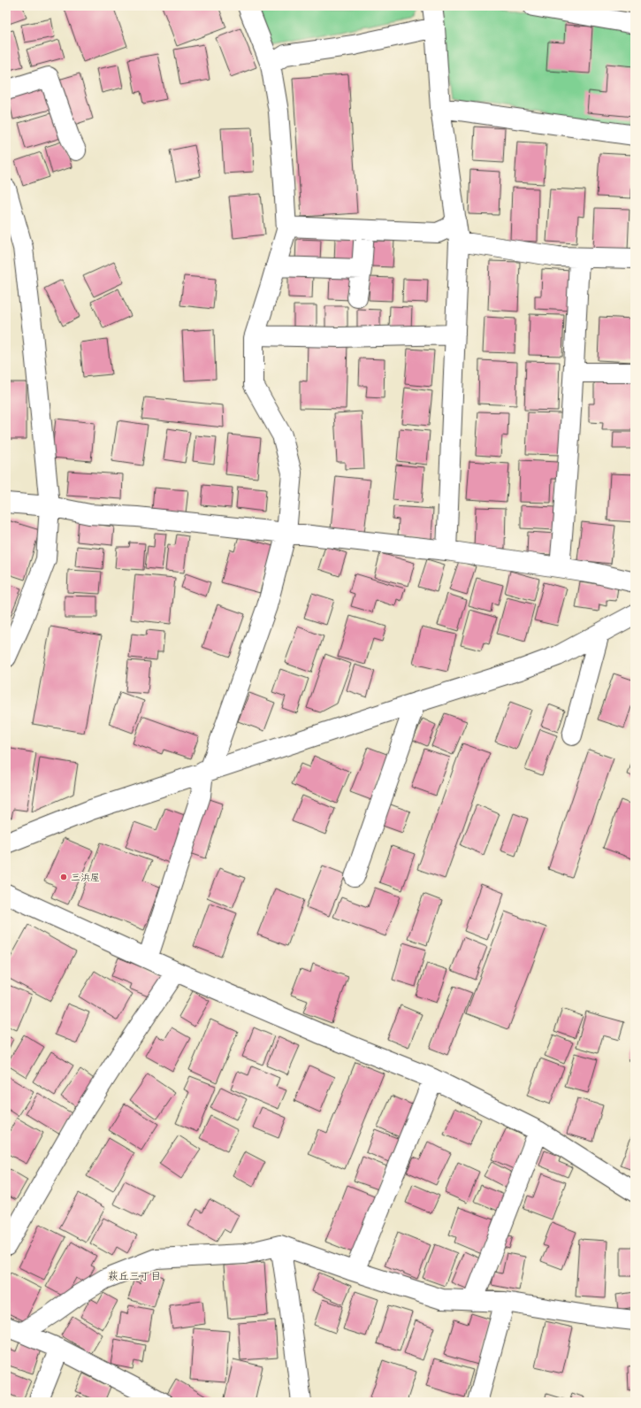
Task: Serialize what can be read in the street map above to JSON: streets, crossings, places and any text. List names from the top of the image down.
{
  "districts": ["萩丘三丁目"],
  "places": ["三浜屋"]
}
